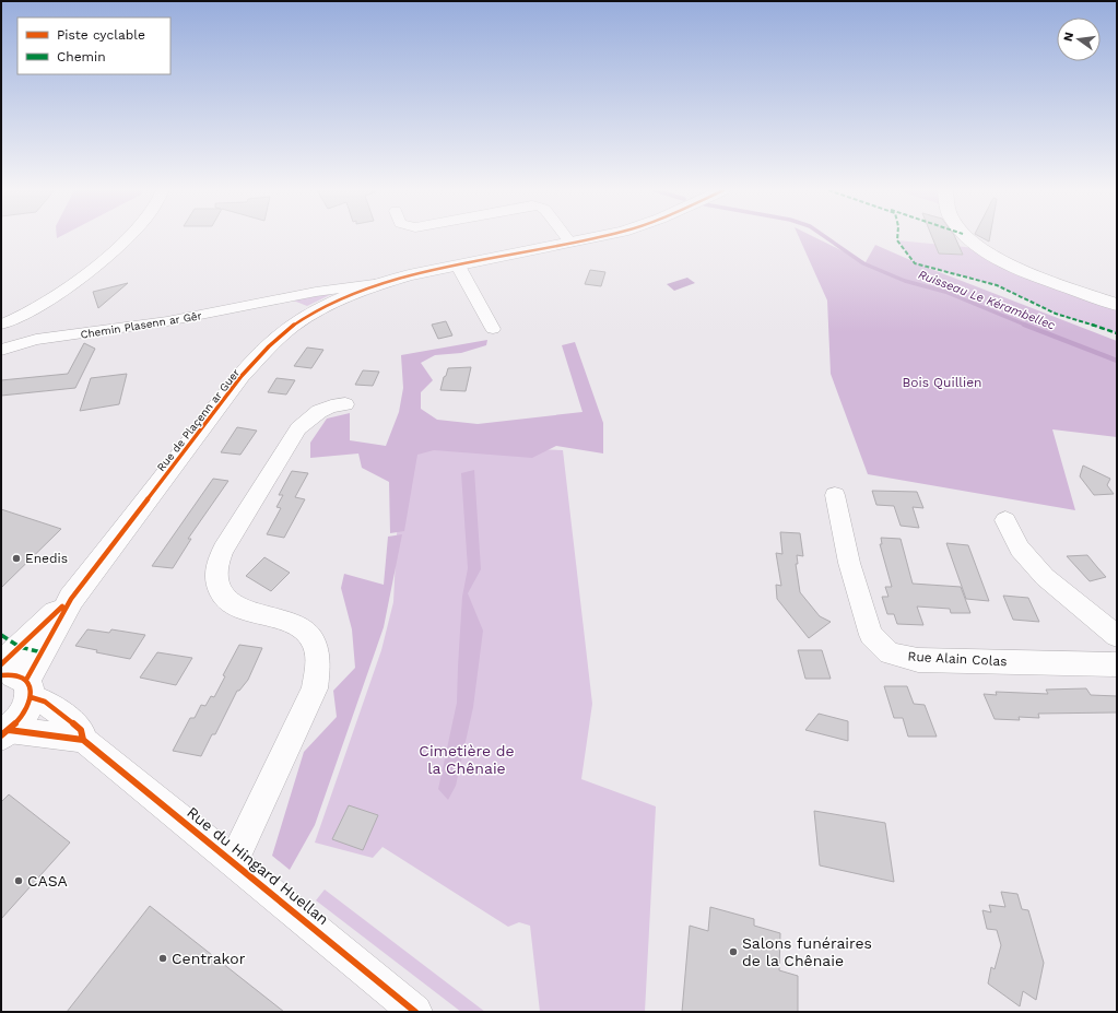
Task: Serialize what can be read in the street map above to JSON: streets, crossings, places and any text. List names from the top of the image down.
{
  "streets": {
    "main road": ["Rue de Plaçenn ar Guer"],
    "street": ["Chemin Plasenn ar Gêr", "Rue Alain Colas", "Rue du Hingard Huellan"]
  },
  "crossings": [
    ["Chemin Plasenn ar Gêr", "Rue de Plaçenn ar Guer"],
    ["Rue de Plaçenn ar Guer", "Rue du Hingard Huellan"]
  ],
  "water": ["Ruisseau Le Kérambellec"],
  "parks": ["Bois Quillien", "Cimetière de la Chênaie"],
  "places": [
    "Enedis",
    "CASA",
    "Salons funéraires de la Chênaie",
    "Centrakor"
  ],
  "legend": ["Piste cyclable", "Chemin"],
  "north": "left"
}
